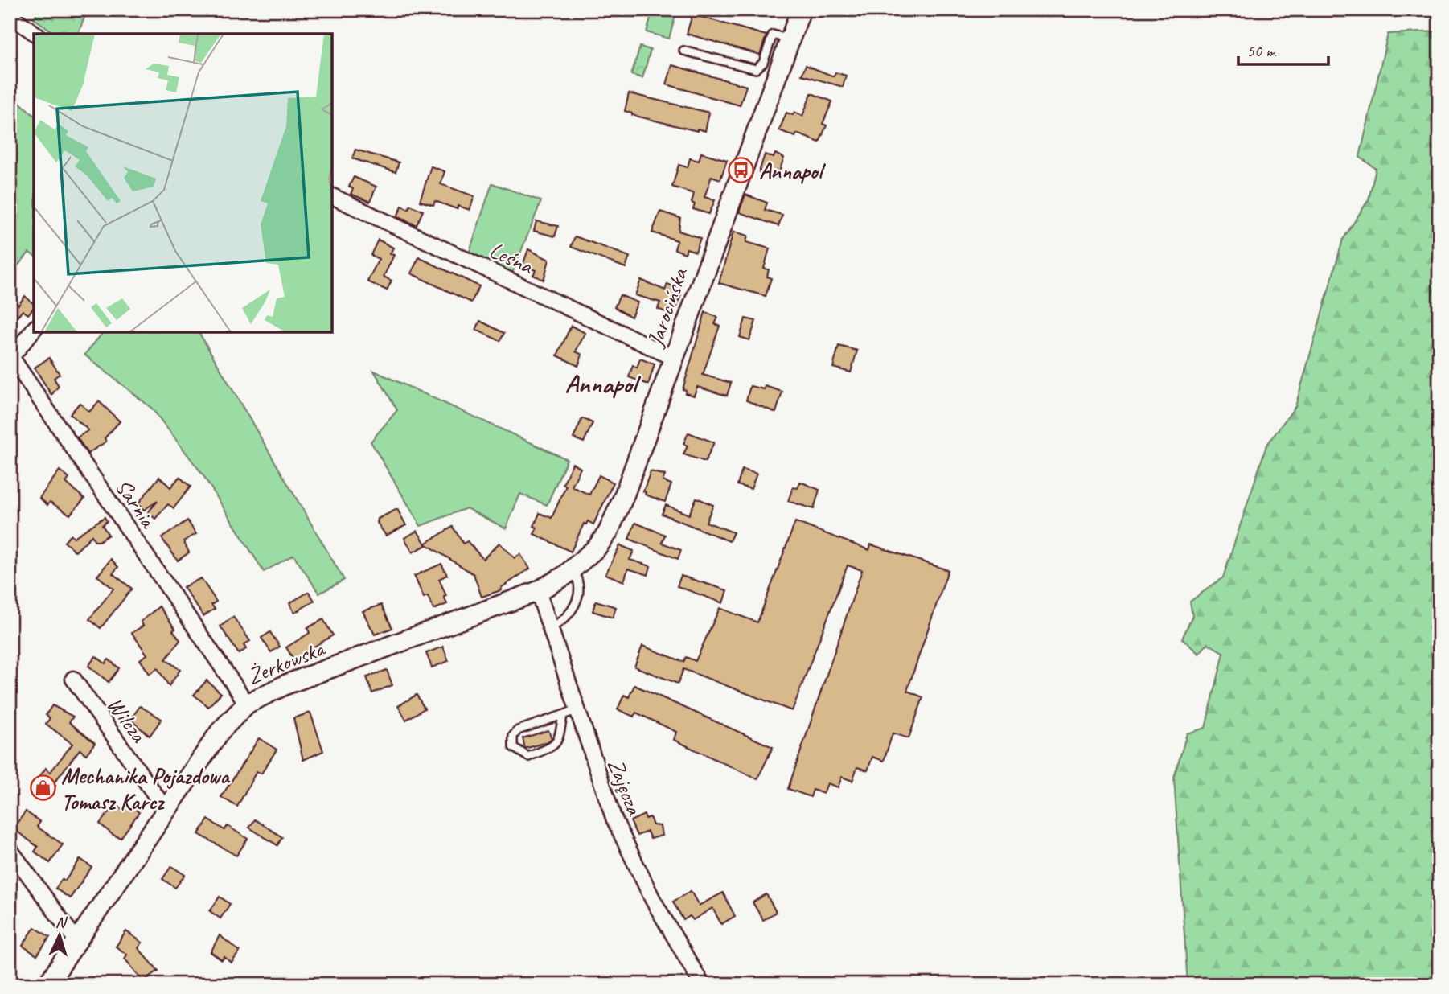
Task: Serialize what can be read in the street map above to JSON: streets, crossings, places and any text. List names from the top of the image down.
{
  "streets": {
    "street": [
      "Leśna",
      "Jarocińska",
      "Sarnia",
      "Żerkowska",
      "Wilcza",
      "Zajęcza"
    ]
  },
  "crossings": [
    ["Leśna", "Jarocińska"],
    ["Jarocińska", "Żerkowska"],
    ["Jarocińska", "Zajęcza"],
    ["Sarnia", "Żerkowska"],
    ["Żerkowska", "Wilcza"],
    ["Żerkowska", "Zajęcza"]
  ],
  "districts": ["Annapol"],
  "places": {
    "bus stop": ["Annapol"],
    "shop": ["Mechanika Pojazdowa Tomasz Karcz"]
  },
  "scale_bar": "50 m",
  "north": "top"
}
